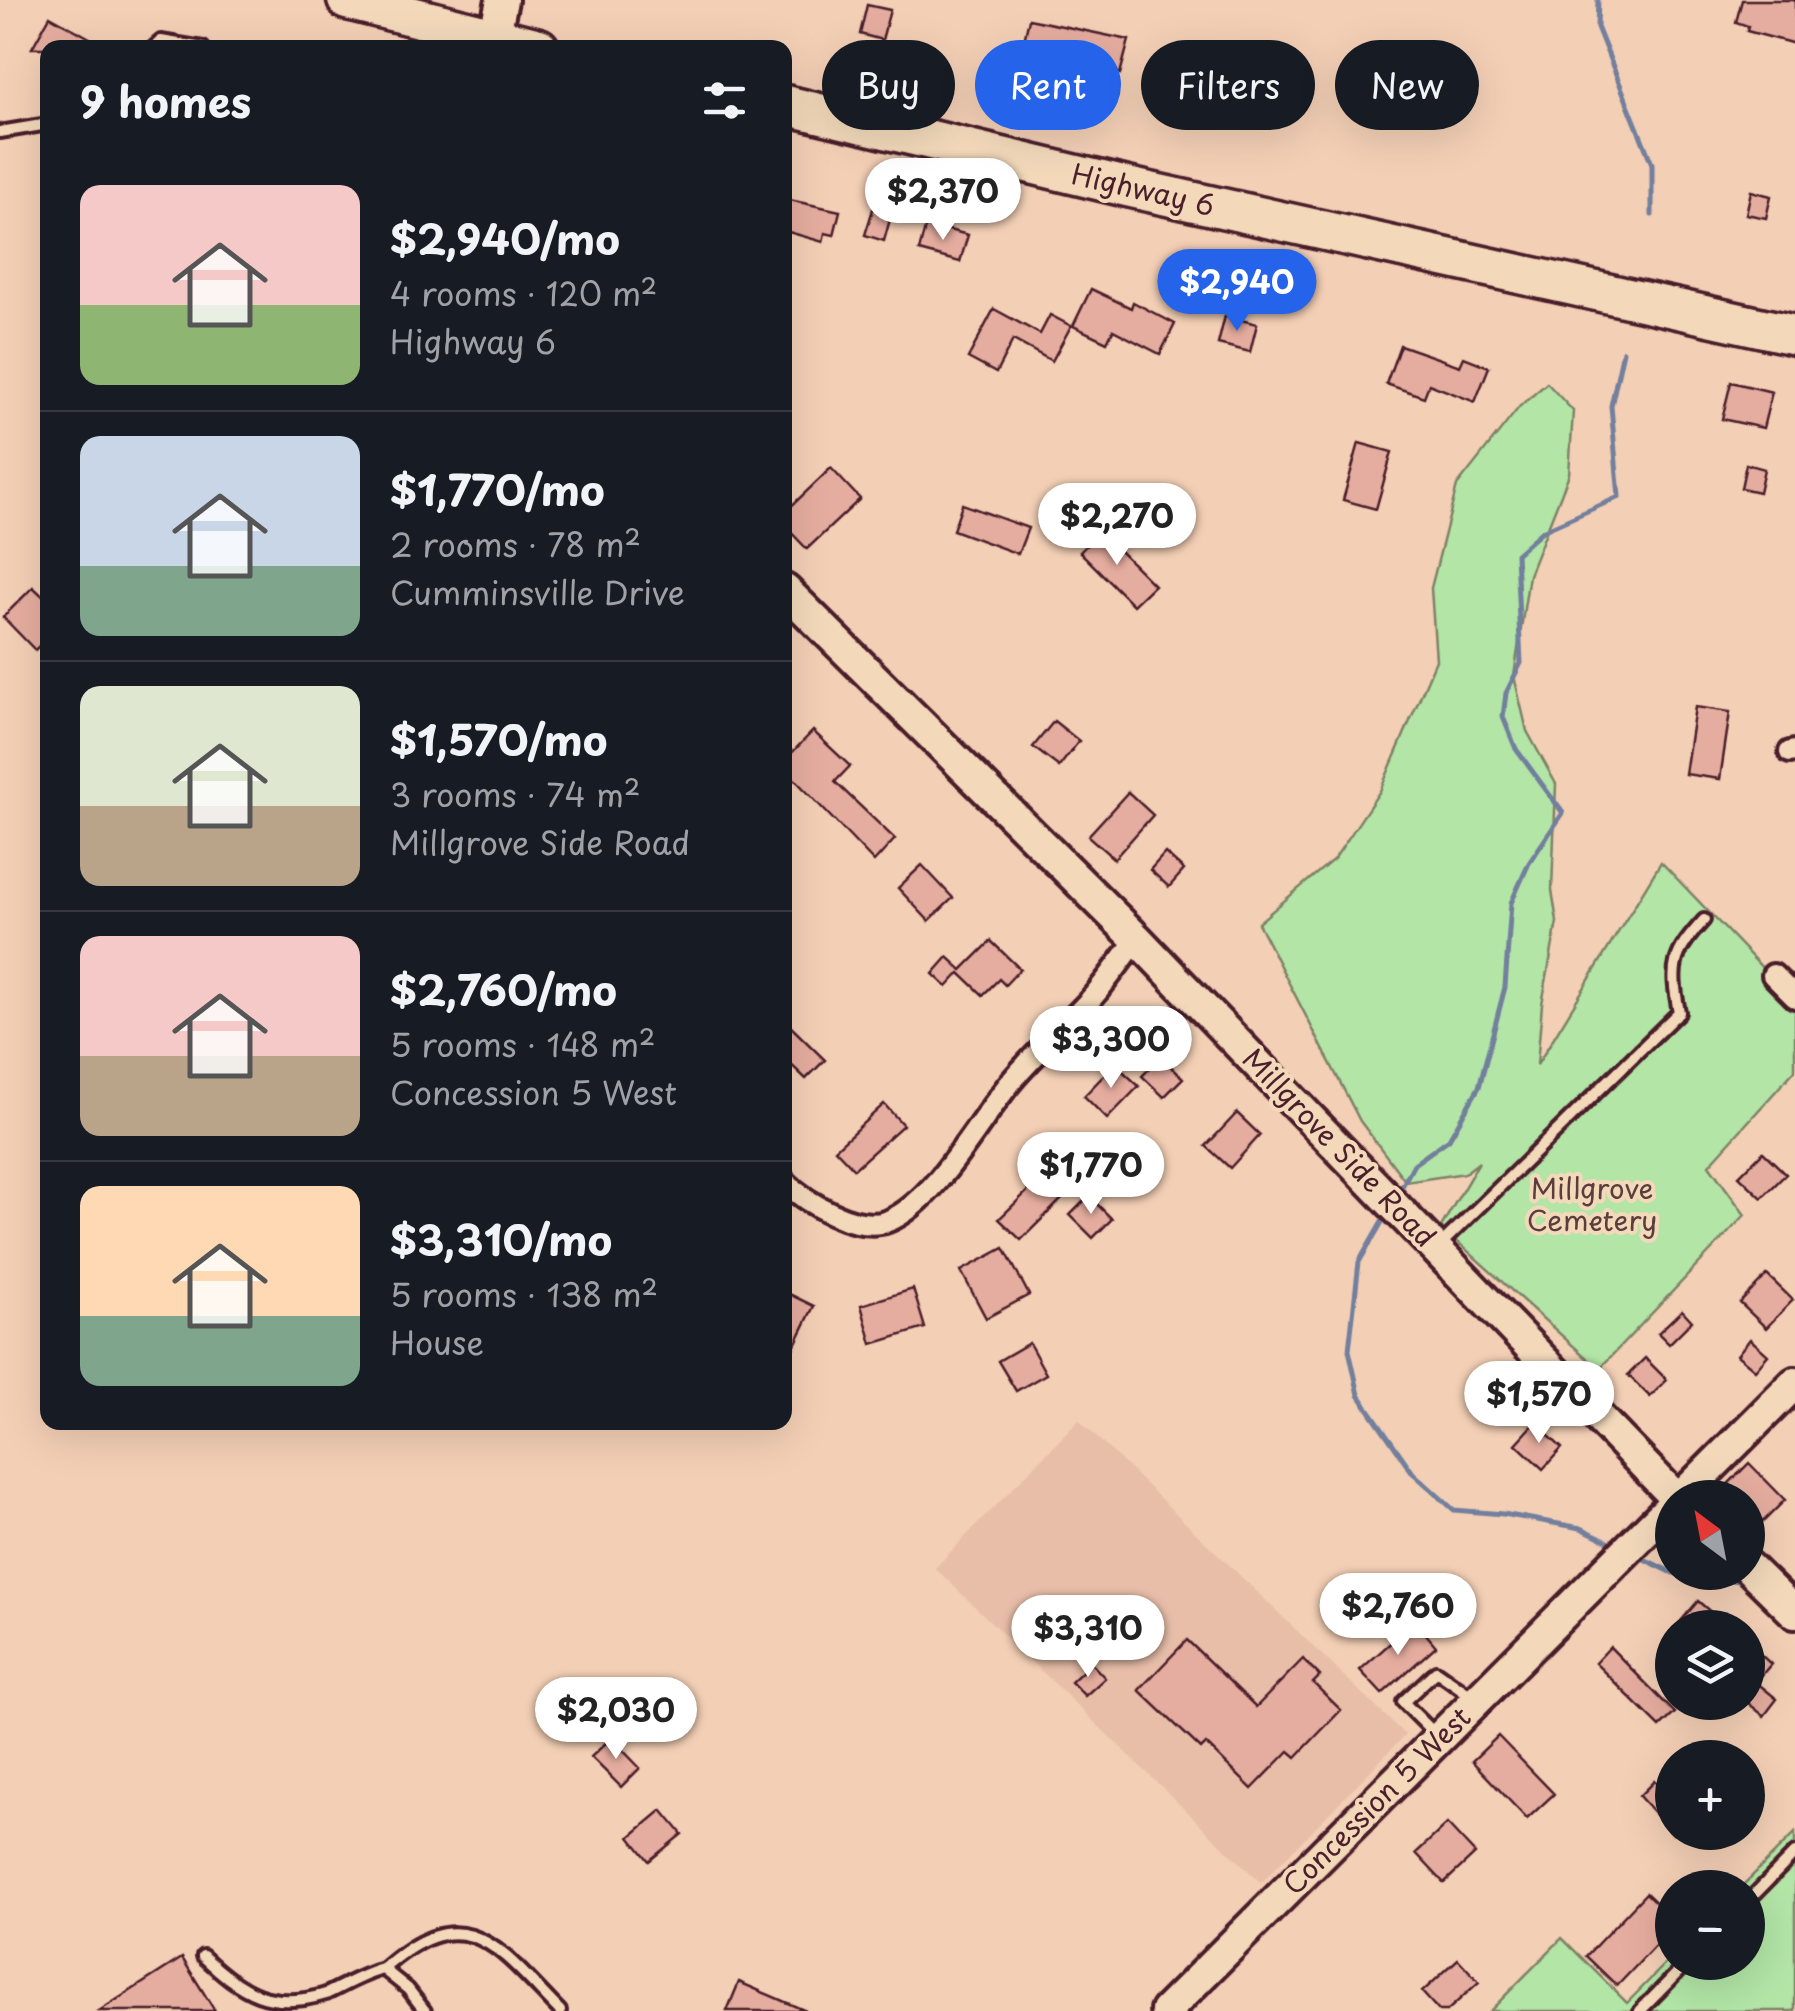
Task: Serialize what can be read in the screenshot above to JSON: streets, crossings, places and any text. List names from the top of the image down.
{
  "streets": {
    "highway": ["Highway 6"],
    "main road": ["Millgrove Side Road", "Concession 5 West"]
  },
  "parks": ["Millgrove Cemetery"],
  "north": "top left",
  "page": {
    "chip": [
      "Buy",
      "Rent",
      "Filters",
      "New"
    ],
    "heading": "9 homes",
    "price": [
      "$2,370",
      "$2,940",
      "$2,270",
      "$3,300",
      "$1,770",
      "$1,570",
      "$2,760",
      "$3,310",
      "$2,030"
    ],
    "list": [
      {
        "name": "$2,940/mo",
        "note": "4 rooms · 120 m² · Highway 6"
      },
      {
        "name": "$1,770/mo",
        "note": "2 rooms · 78 m² · Cumminsville Drive"
      },
      {
        "name": "$1,570/mo",
        "note": "3 rooms · 74 m² · Millgrove Side Road"
      },
      {
        "name": "$2,760/mo",
        "note": "5 rooms · 148 m² · Concession 5 West"
      },
      {
        "name": "$3,310/mo",
        "note": "5 rooms · 138 m² · House"
      }
    ],
    "map_buttons": ["+", "−"]
  }
}
